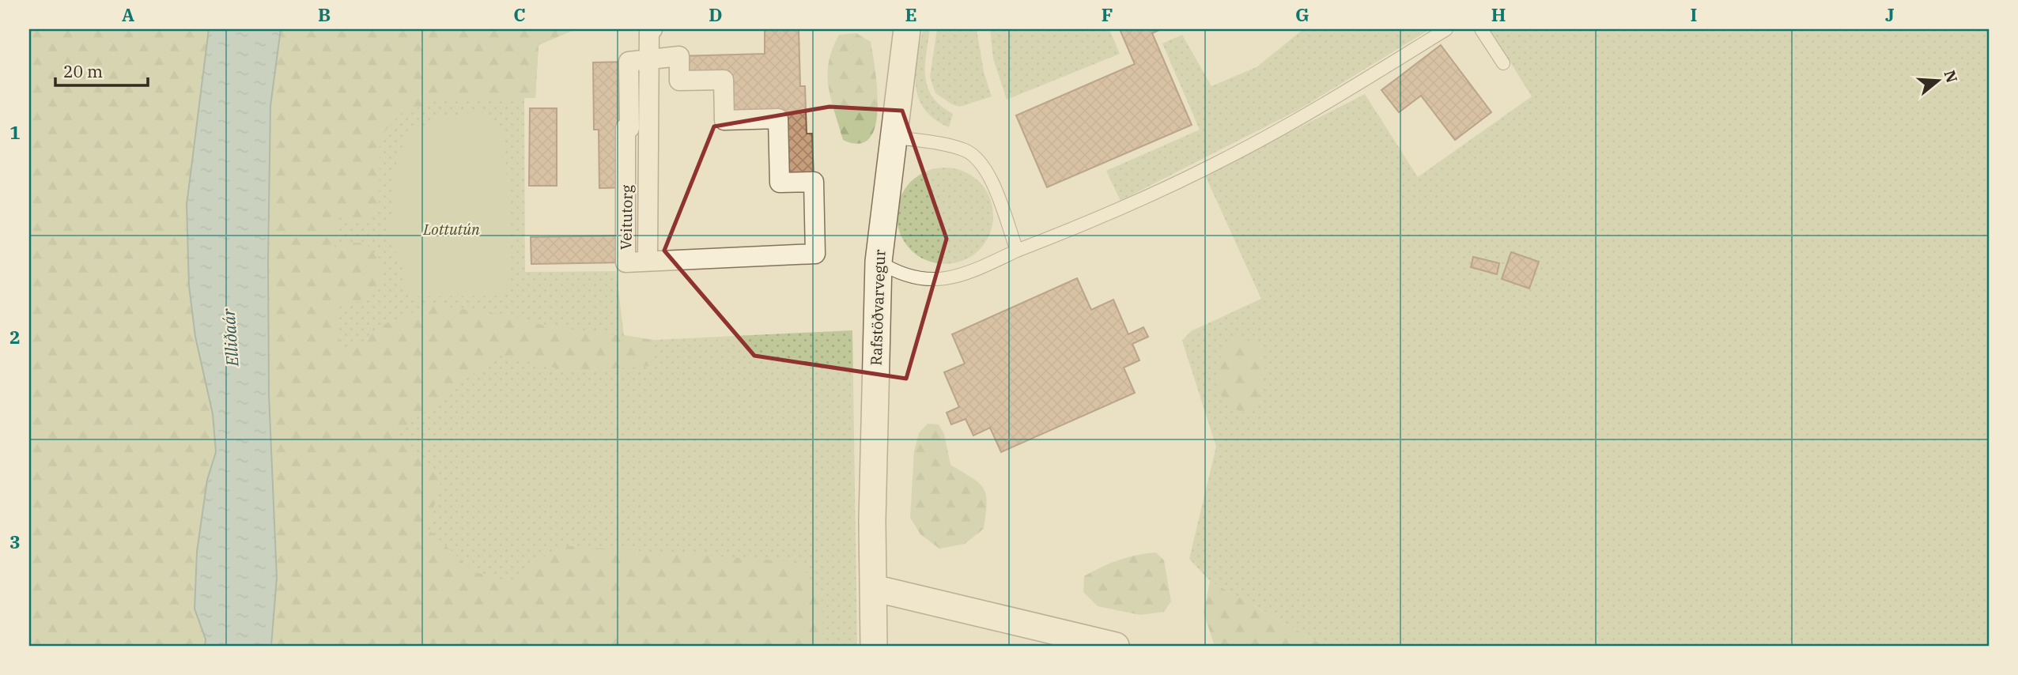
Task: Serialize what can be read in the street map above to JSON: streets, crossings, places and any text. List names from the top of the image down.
{
  "streets": {
    "street": ["Veitutorg", "Rafstöðvarvegur"]
  },
  "water": ["Elliðaár"],
  "parks": ["Lottutún"],
  "scale_bar": "20 m",
  "north": "right",
  "grid": {
    "columns": [
      "A",
      "B",
      "C",
      "D",
      "E",
      "F",
      "G",
      "H",
      "I",
      "J"
    ],
    "rows": ["1", "2", "3"]
  }
}
